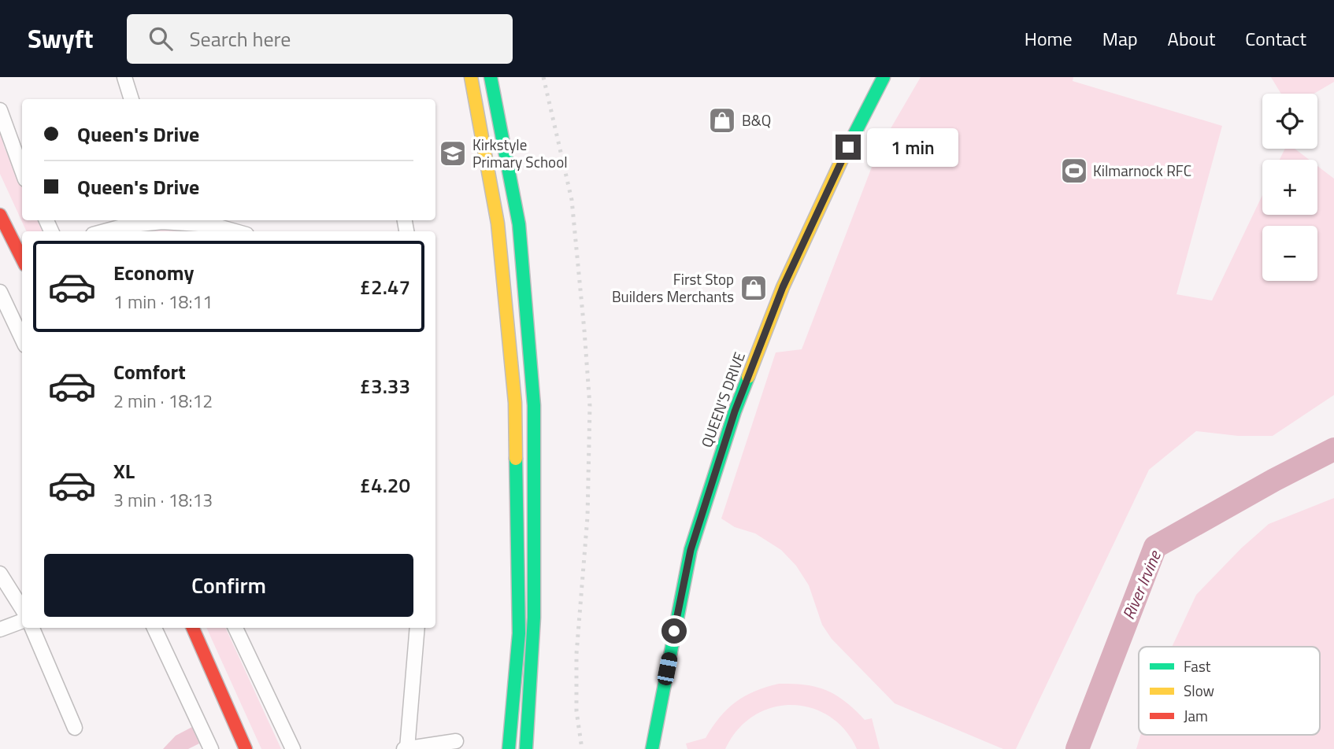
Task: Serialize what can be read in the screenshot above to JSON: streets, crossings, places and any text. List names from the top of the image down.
{
  "streets": {
    "main road": ["QUEEN'S DRIVE"]
  },
  "water": ["River Irvine"],
  "places": {
    "shop": ["B&Q", "First Stop Builders Merchants"],
    "school or university": ["Kirkstyle Primary School"],
    "sports": ["Kilmarnock RFC"]
  },
  "legend": ["Fast", "Slow", "Jam"],
  "page": {
    "header": "Swyft",
    "search": "Search here",
    "nav": [
      "Home",
      "Map",
      "About",
      "Contact"
    ],
    "map_buttons": ["+", "−"],
    "banner": ["Queen's Drive", "Queen's Drive"],
    "bubble": "1 min",
    "list": [
      {
        "name": "Economy",
        "note": "1 min · 18:11",
        "value": "£2.47"
      },
      {
        "name": "Comfort",
        "note": "2 min · 18:12",
        "value": "£3.33"
      },
      {
        "name": "XL",
        "note": "3 min · 18:13",
        "value": "£4.20"
      }
    ],
    "buttons": "Confirm"
  }
}
